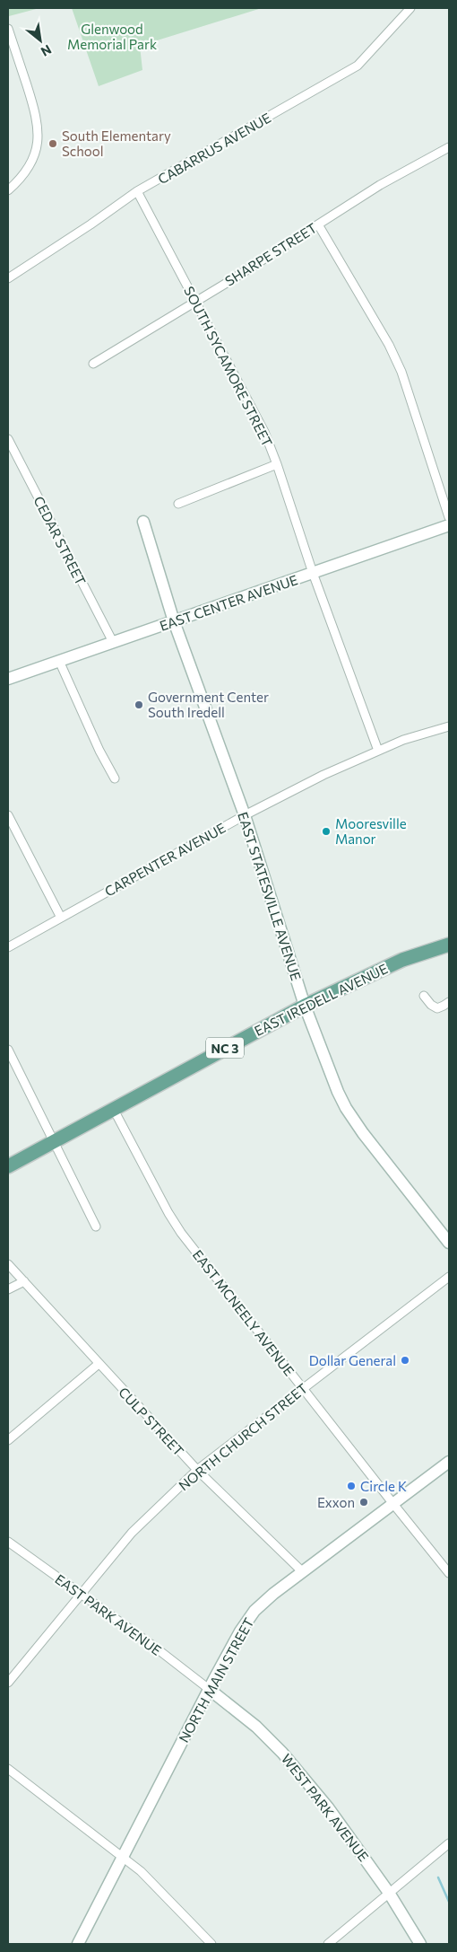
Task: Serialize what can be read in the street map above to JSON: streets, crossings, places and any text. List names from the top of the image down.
{
  "streets": {
    "main road": ["EAST IREDELL AVENUE", "NC 3"],
    "street": [
      "CABARRUS AVENUE",
      "SHARPE STREET",
      "SOUTH SYCAMORE STREET",
      "CEDAR STREET",
      "EAST CENTER AVENUE",
      "CARPENTER AVENUE",
      "EAST STATESVILLE AVENUE",
      "EAST MCNEELY AVENUE",
      "CULP STREET",
      "NORTH CHURCH STREET",
      "EAST PARK AVENUE",
      "NORTH MAIN STREET",
      "WEST PARK AVENUE"
    ]
  },
  "crossings": [
    ["CABARRUS AVENUE", "SOUTH SYCAMORE STREET"],
    ["SHARPE STREET", "SOUTH SYCAMORE STREET"],
    ["SOUTH SYCAMORE STREET", "EAST CENTER AVENUE"],
    ["SOUTH SYCAMORE STREET", "CARPENTER AVENUE"],
    ["CEDAR STREET", "EAST CENTER AVENUE"],
    ["EAST CENTER AVENUE", "EAST STATESVILLE AVENUE"],
    ["CARPENTER AVENUE", "EAST STATESVILLE AVENUE"],
    ["EAST STATESVILLE AVENUE", "EAST IREDELL AVENUE"],
    ["EAST IREDELL AVENUE", "EAST MCNEELY AVENUE"],
    ["EAST MCNEELY AVENUE", "NORTH CHURCH STREET"],
    ["EAST MCNEELY AVENUE", "NORTH MAIN STREET"],
    ["CULP STREET", "NORTH CHURCH STREET"],
    ["CULP STREET", "NORTH MAIN STREET"],
    ["NORTH CHURCH STREET", "EAST PARK AVENUE"],
    ["EAST PARK AVENUE", "NORTH MAIN STREET"],
    ["EAST PARK AVENUE", "WEST PARK AVENUE"],
    ["NORTH MAIN STREET", "WEST PARK AVENUE"]
  ],
  "parks": ["Glenwood Memorial Park"],
  "places": [
    "South Elementary School",
    "Government Center South Iredell",
    "Mooresville Manor",
    "Dollar General",
    "Circle K",
    "Exxon"
  ],
  "north": "bottom right"
}
